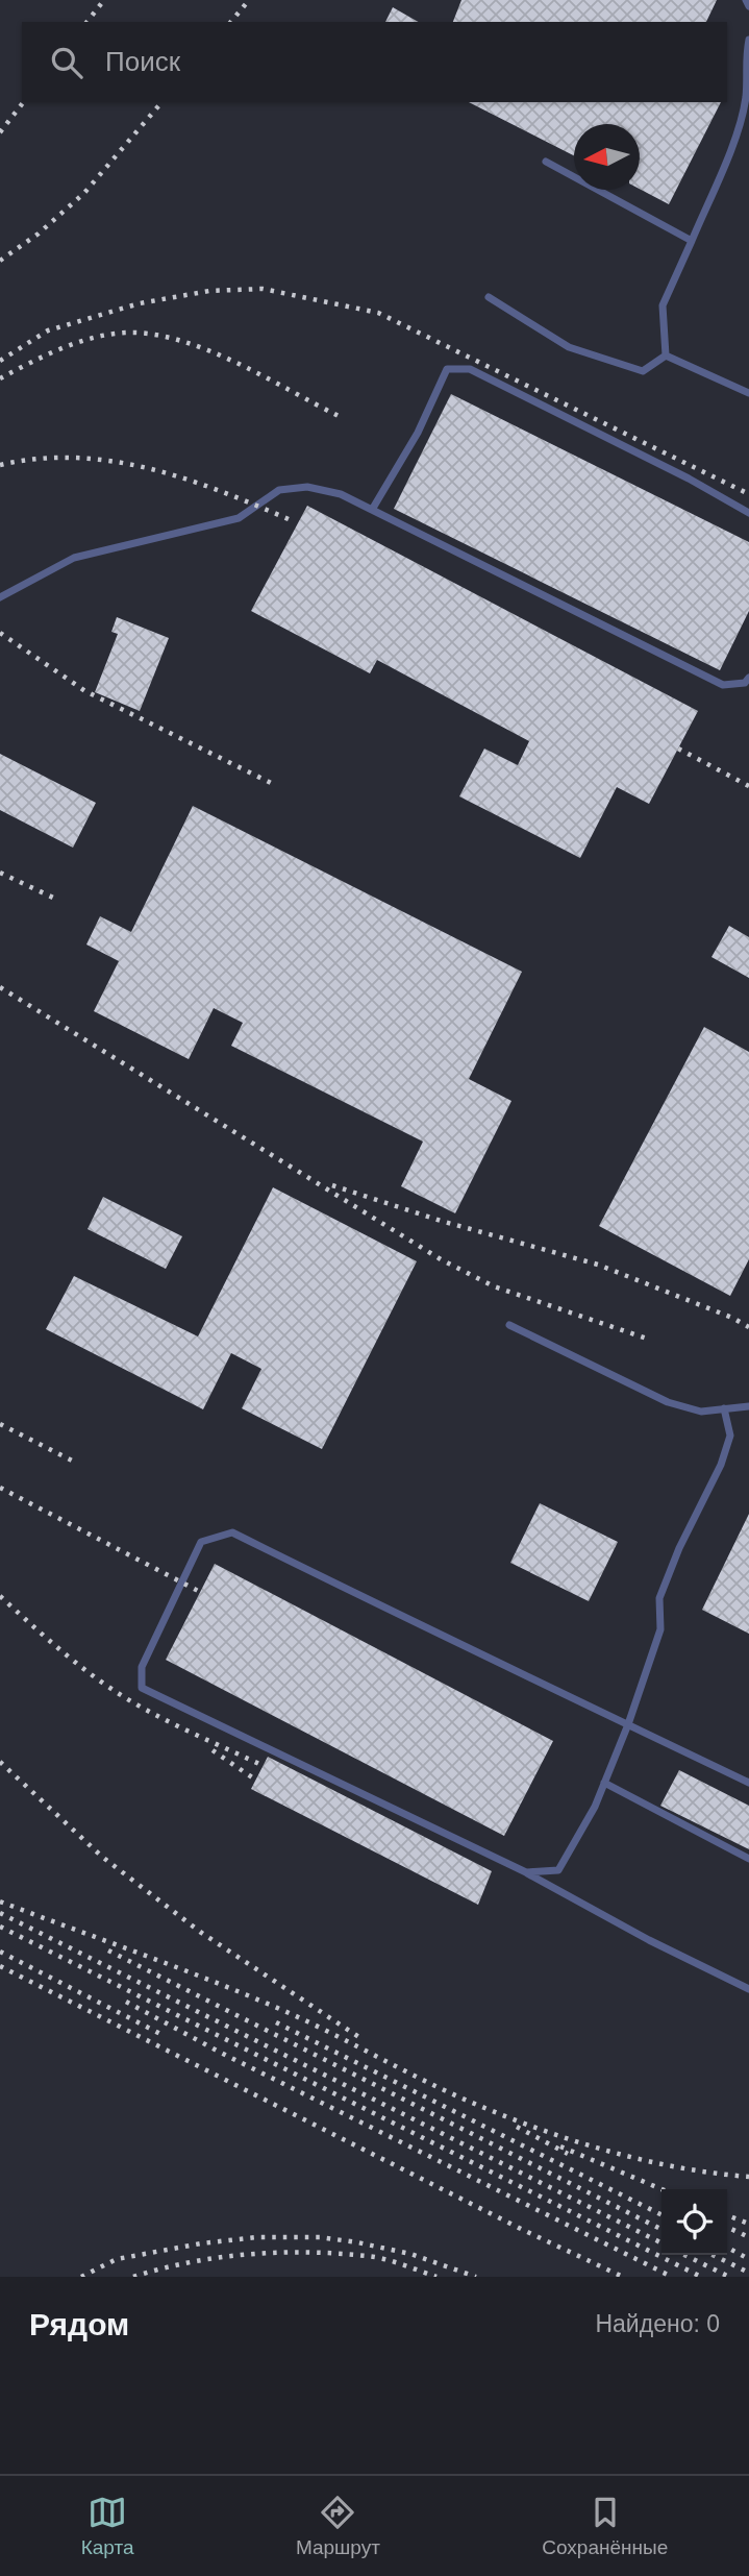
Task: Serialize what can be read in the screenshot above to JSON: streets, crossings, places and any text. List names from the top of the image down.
{
  "north": "left",
  "page": {
    "search": "Поиск",
    "heading": ["Рядом", "Найдено: 0"],
    "nav": ["Карта", "Маршрут", "Сохранённые"]
  }
}
